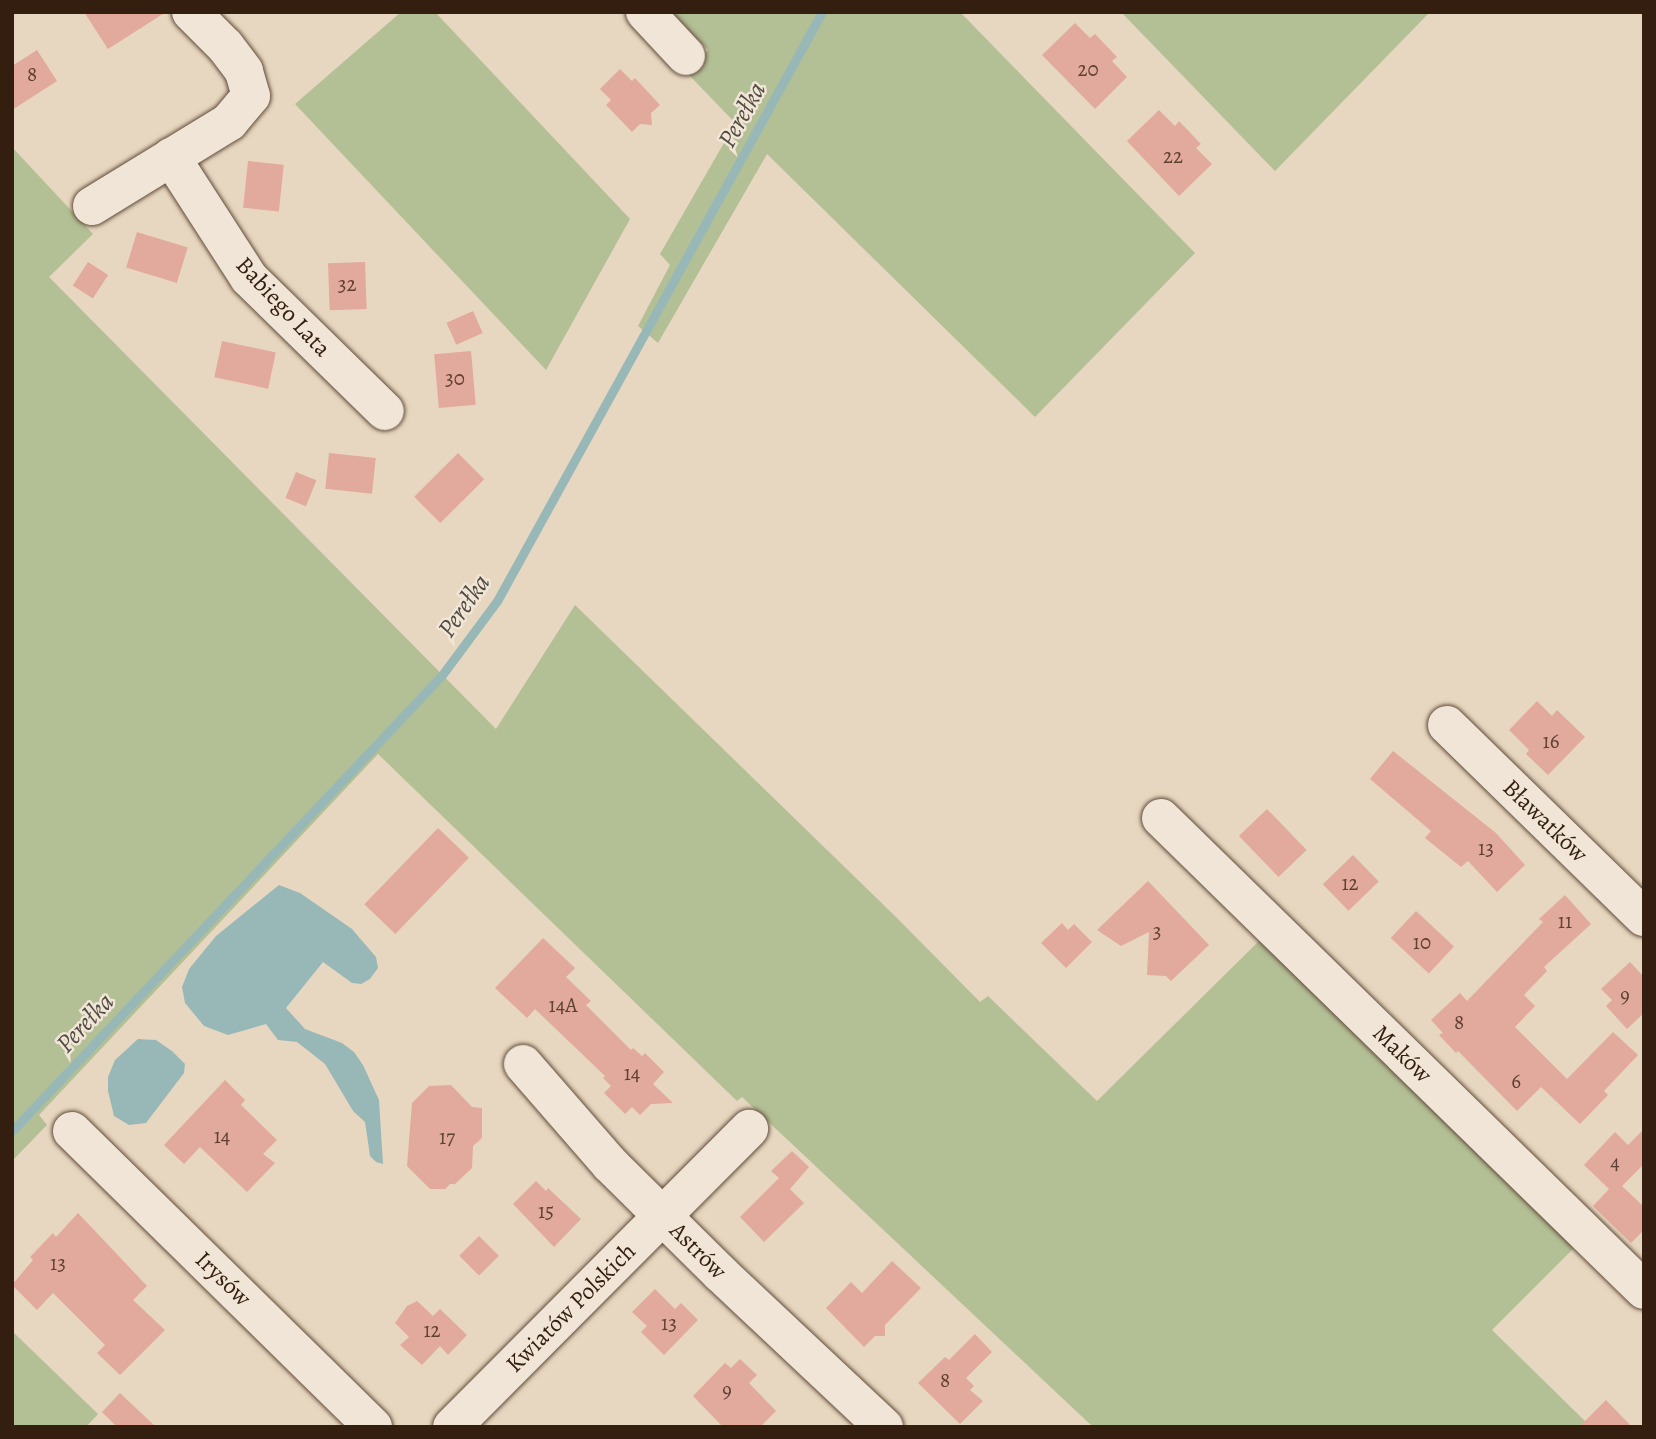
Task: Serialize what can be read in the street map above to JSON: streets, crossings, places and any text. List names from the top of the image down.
{
  "streets": {
    "street": [
      "Babiego Lata",
      "Bławatków",
      "Maków",
      "Astrów",
      "Irysów",
      "Kwiatów Polskich"
    ]
  },
  "crossings": [
    ["Astrów", "Kwiatów Polskich"]
  ],
  "water": ["Perełka"],
  "house_numbers": [
    "20",
    "8",
    "22",
    "32",
    "30",
    "16",
    "13",
    "12",
    "11",
    "3",
    "10",
    "9",
    "14A",
    "8",
    "14",
    "6",
    "14",
    "17",
    "4",
    "15",
    "13",
    "13",
    "12",
    "8",
    "9"
  ]
}
